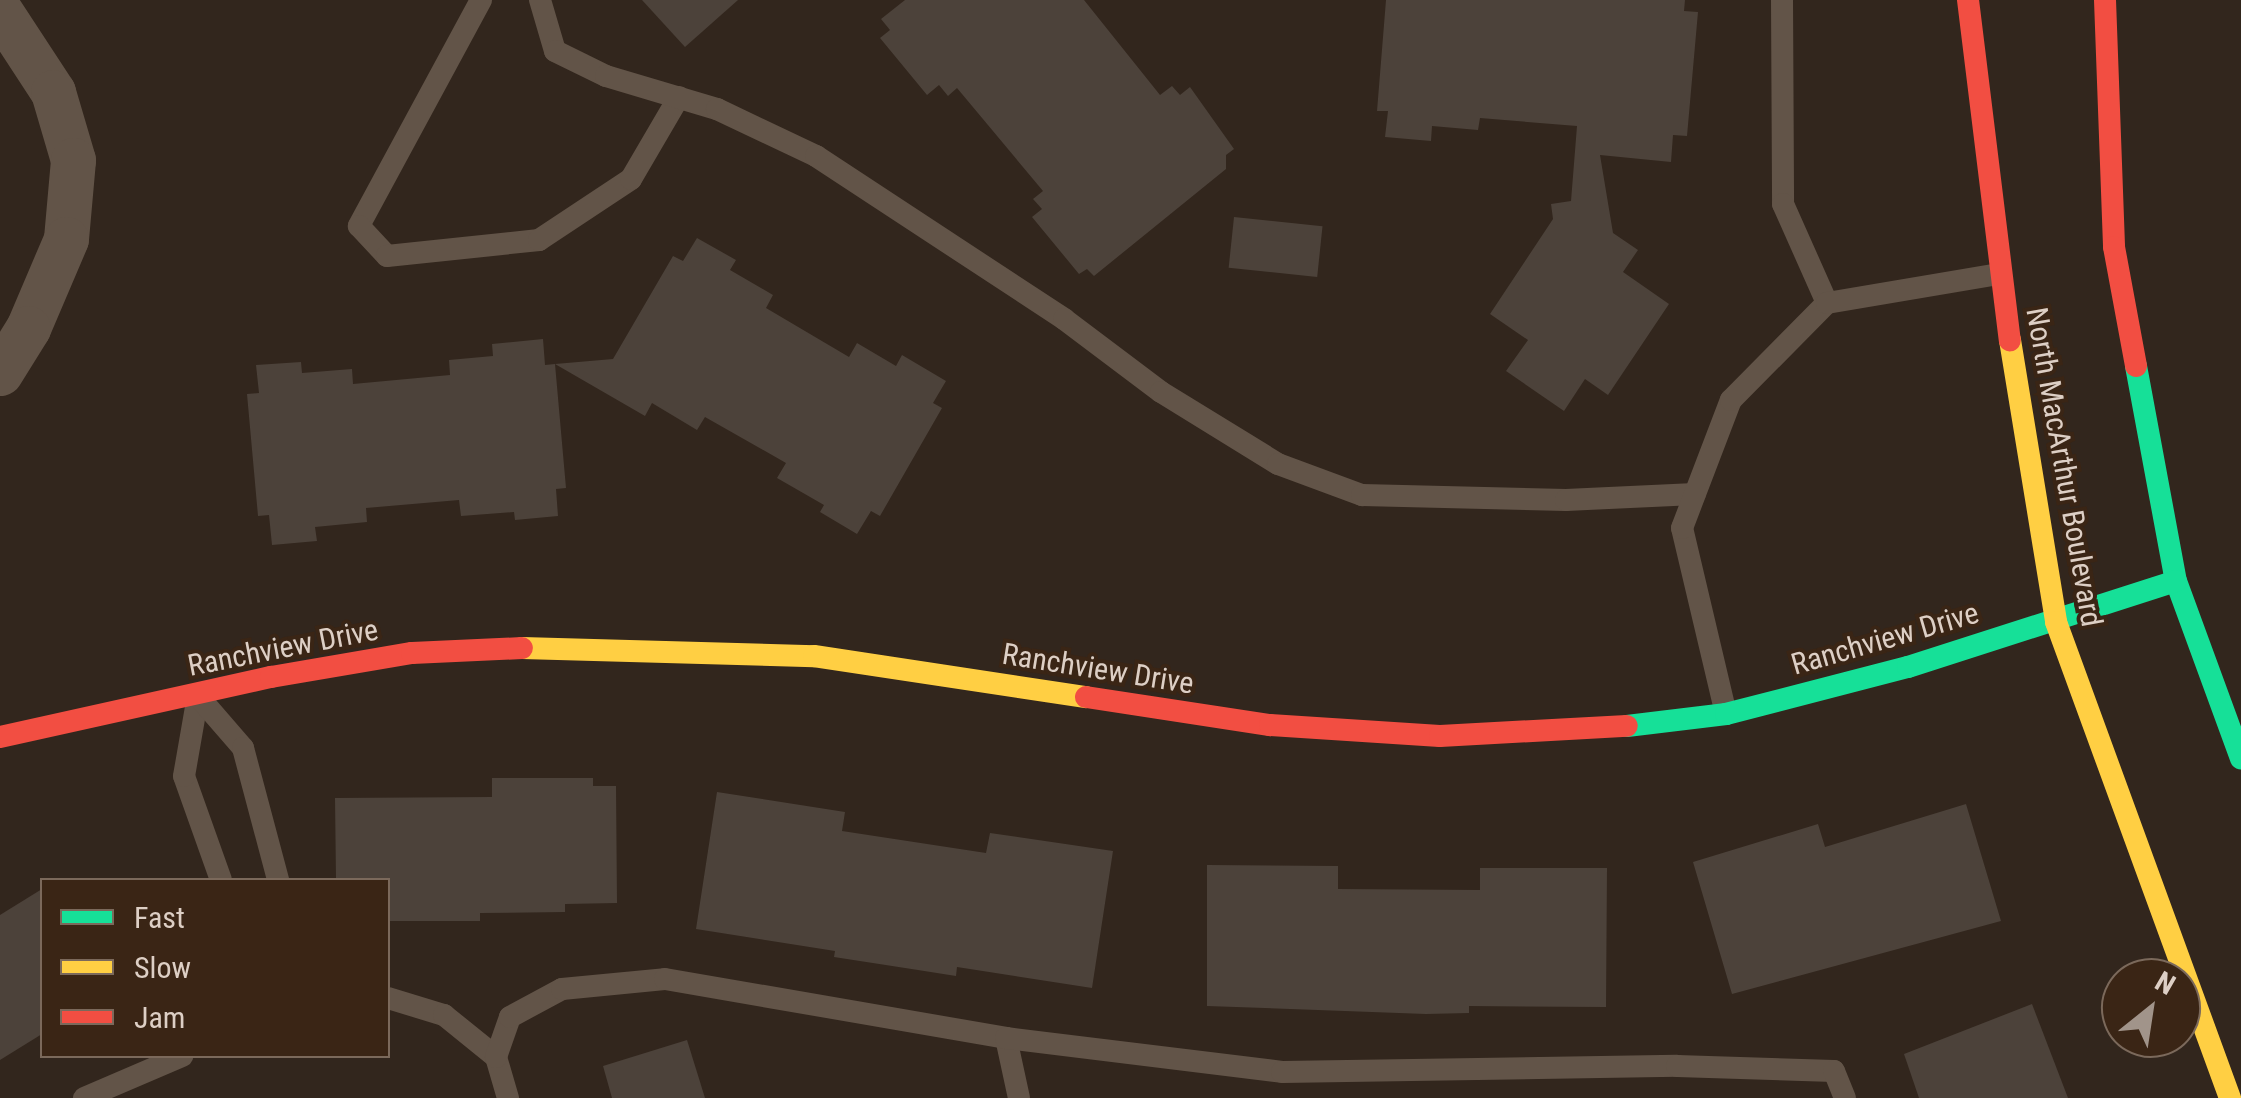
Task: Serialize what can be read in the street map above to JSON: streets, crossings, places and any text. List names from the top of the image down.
{
  "streets": {
    "street": ["North MacArthur Boulevard", "Ranchview Drive"]
  },
  "crossings": [
    ["North MacArthur Boulevard", "Ranchview Drive"]
  ],
  "legend": ["Fast", "Slow", "Jam"],
  "north": "top right"
}
